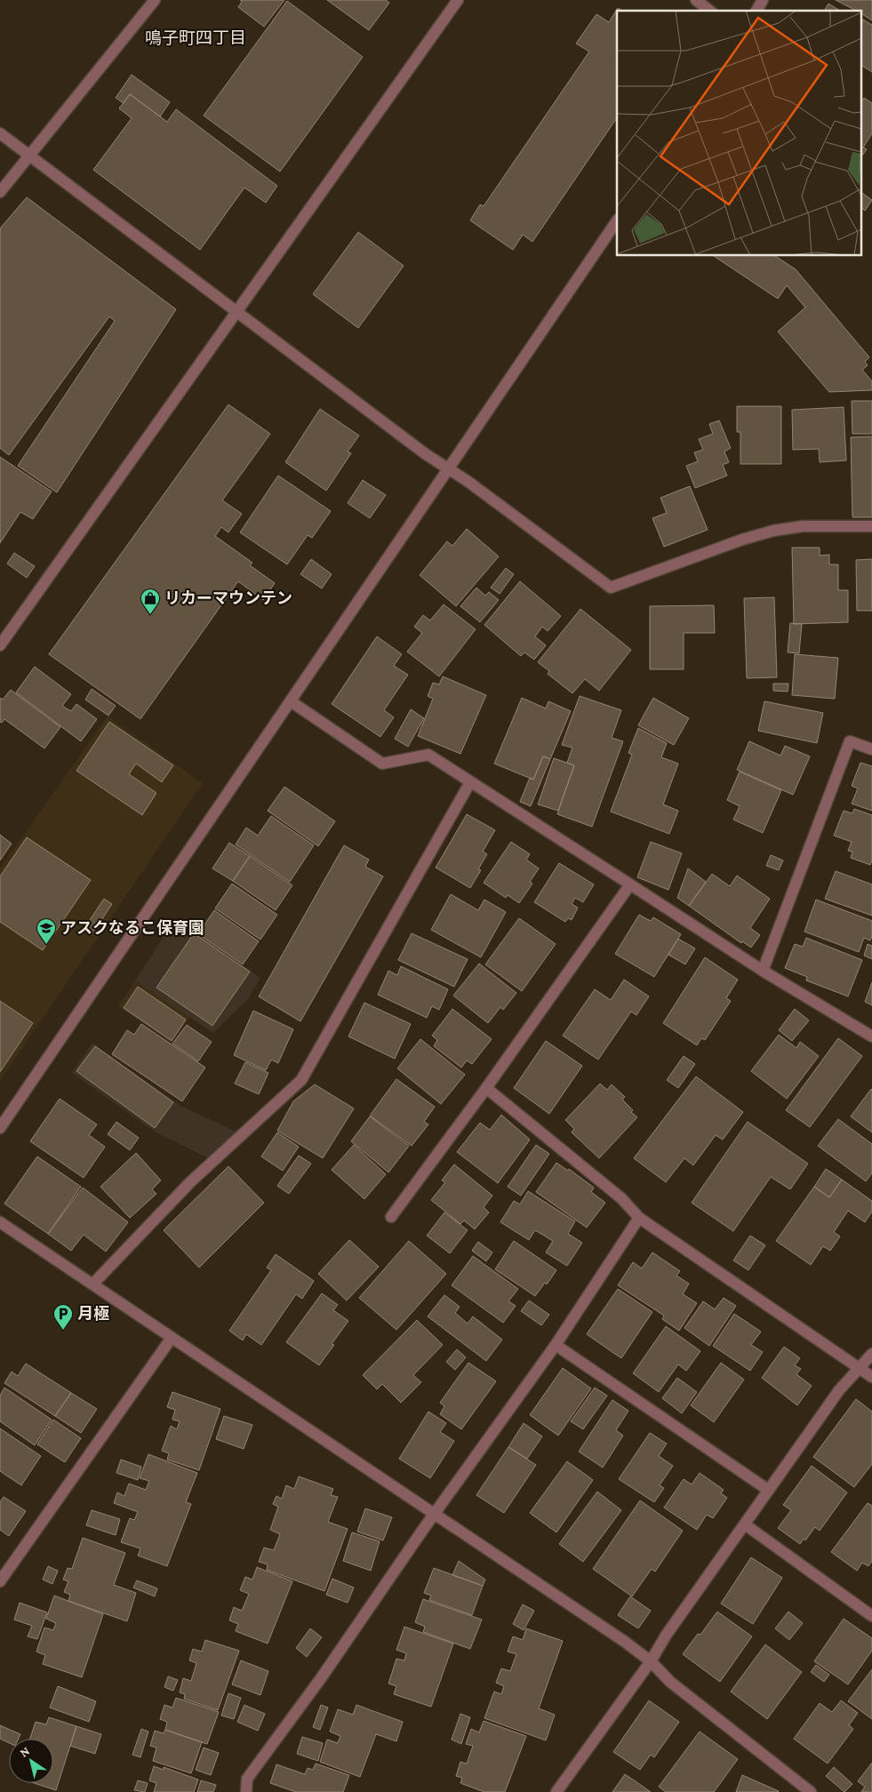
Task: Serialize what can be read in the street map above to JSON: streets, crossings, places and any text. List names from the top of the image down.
{
  "districts": ["鳴子町四丁目"],
  "places": {
    "shop": ["リカーマウンテン"],
    "school or university": ["アスクなるこ保育園"],
    "parking": ["月極"]
  },
  "north": "top left"
}
